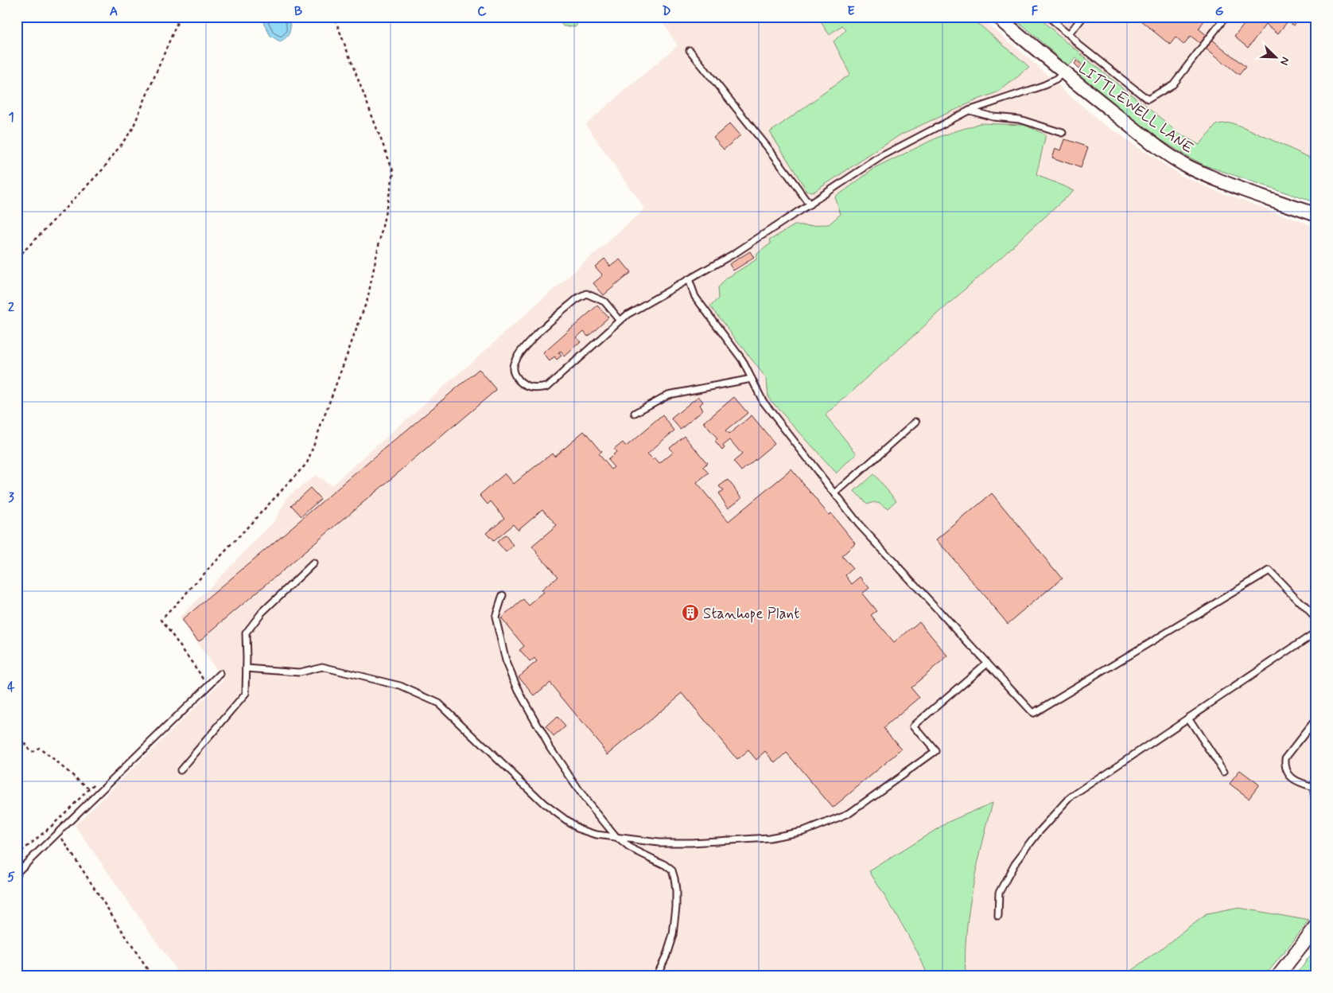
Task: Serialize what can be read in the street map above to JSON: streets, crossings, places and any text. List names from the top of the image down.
{
  "streets": {
    "street": ["LITTLEWELL LANE"]
  },
  "places": {
    "building": ["Stanhope Plant"]
  },
  "north": "bottom right",
  "grid": {
    "columns": [
      "A",
      "B",
      "C",
      "D",
      "E",
      "F",
      "G"
    ],
    "rows": [
      "1",
      "2",
      "3",
      "4",
      "5"
    ]
  }
}
